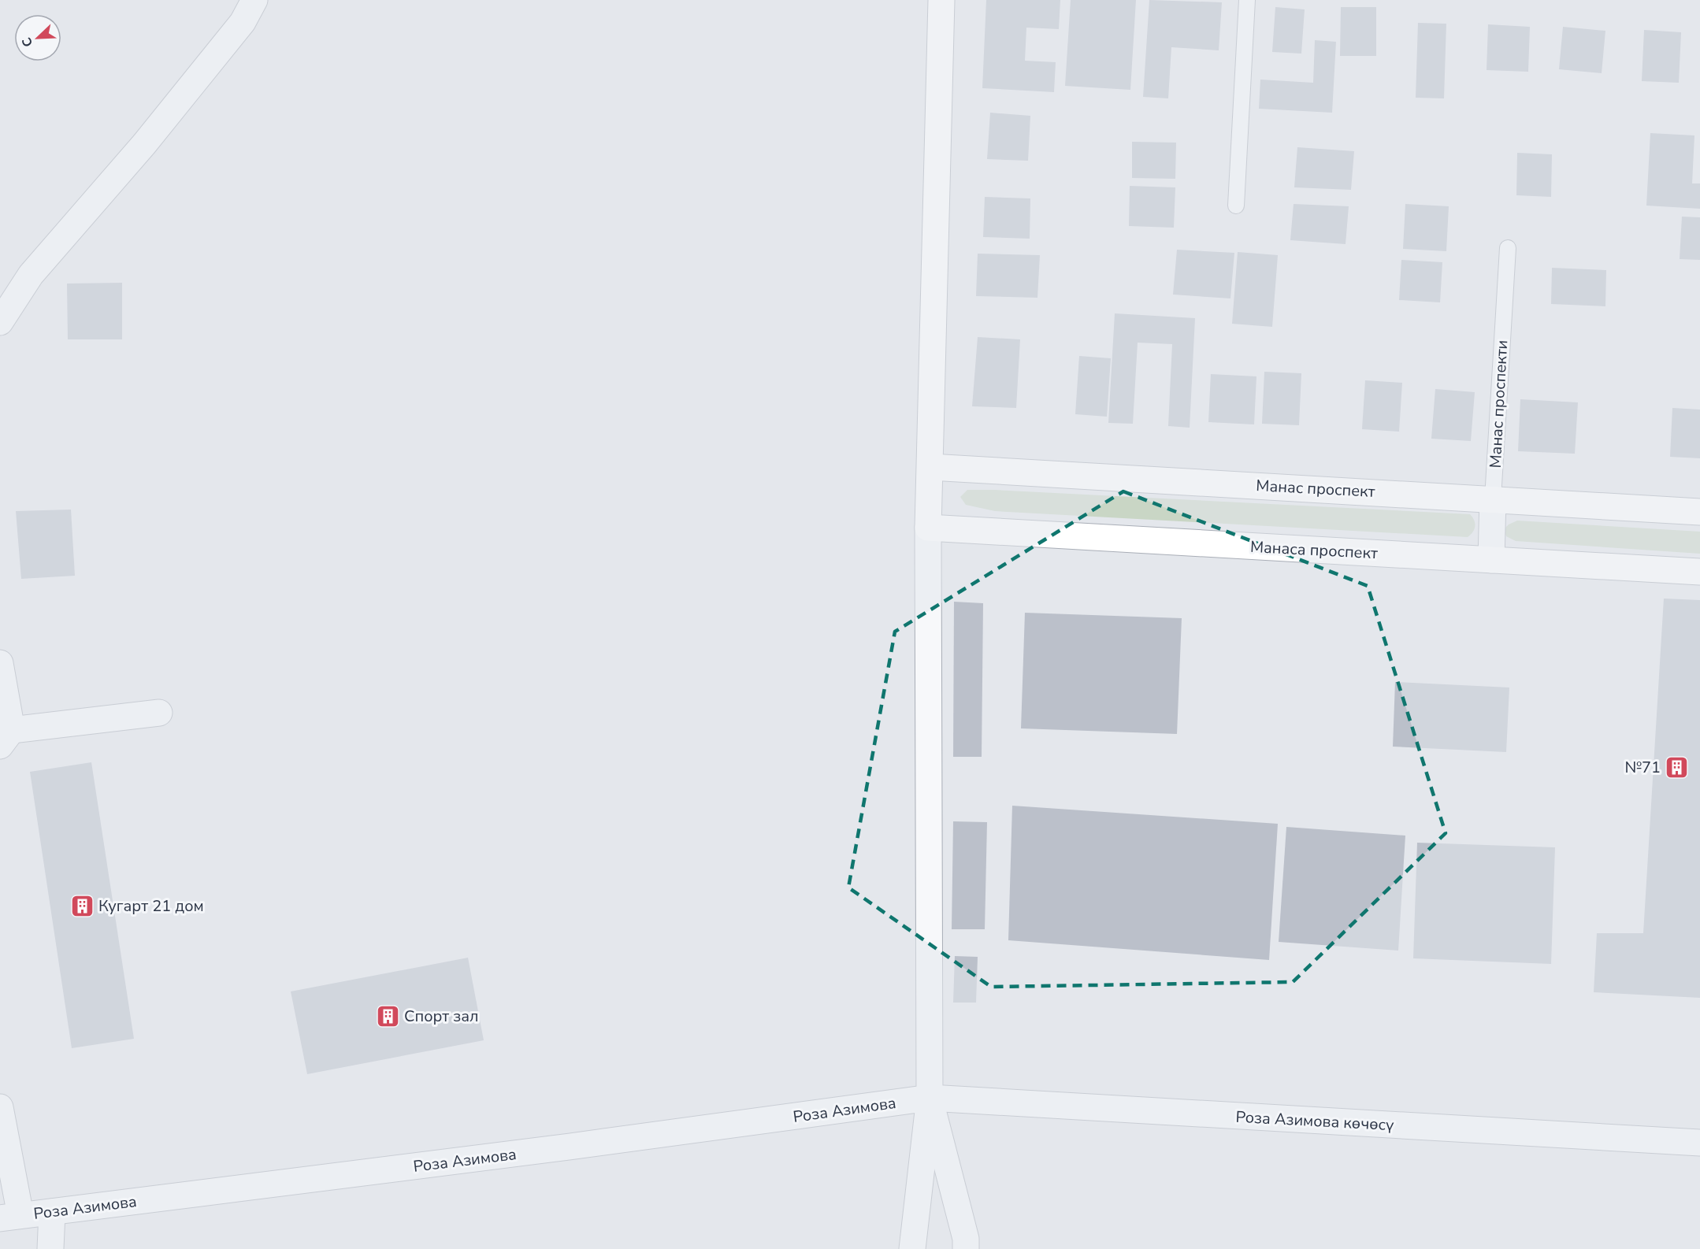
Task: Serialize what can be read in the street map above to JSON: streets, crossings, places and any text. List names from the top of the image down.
{
  "streets": {
    "main road": ["Манас проспект", "Манаса проспект"],
    "street": ["Манас проспекти", "Роза Азимова", "Роза Азимова көчөсү"]
  },
  "crossings": [
    ["Манас проспекти", "Манас проспект"],
    ["Манас проспекти", "Манаса проспект"],
    ["Роза Азимова", "Роза Азимова көчөсү"]
  ],
  "places": {
    "building": ["№71", "Кугарт 21 дом", "Спорт зал"]
  },
  "north": "bottom left"
}
